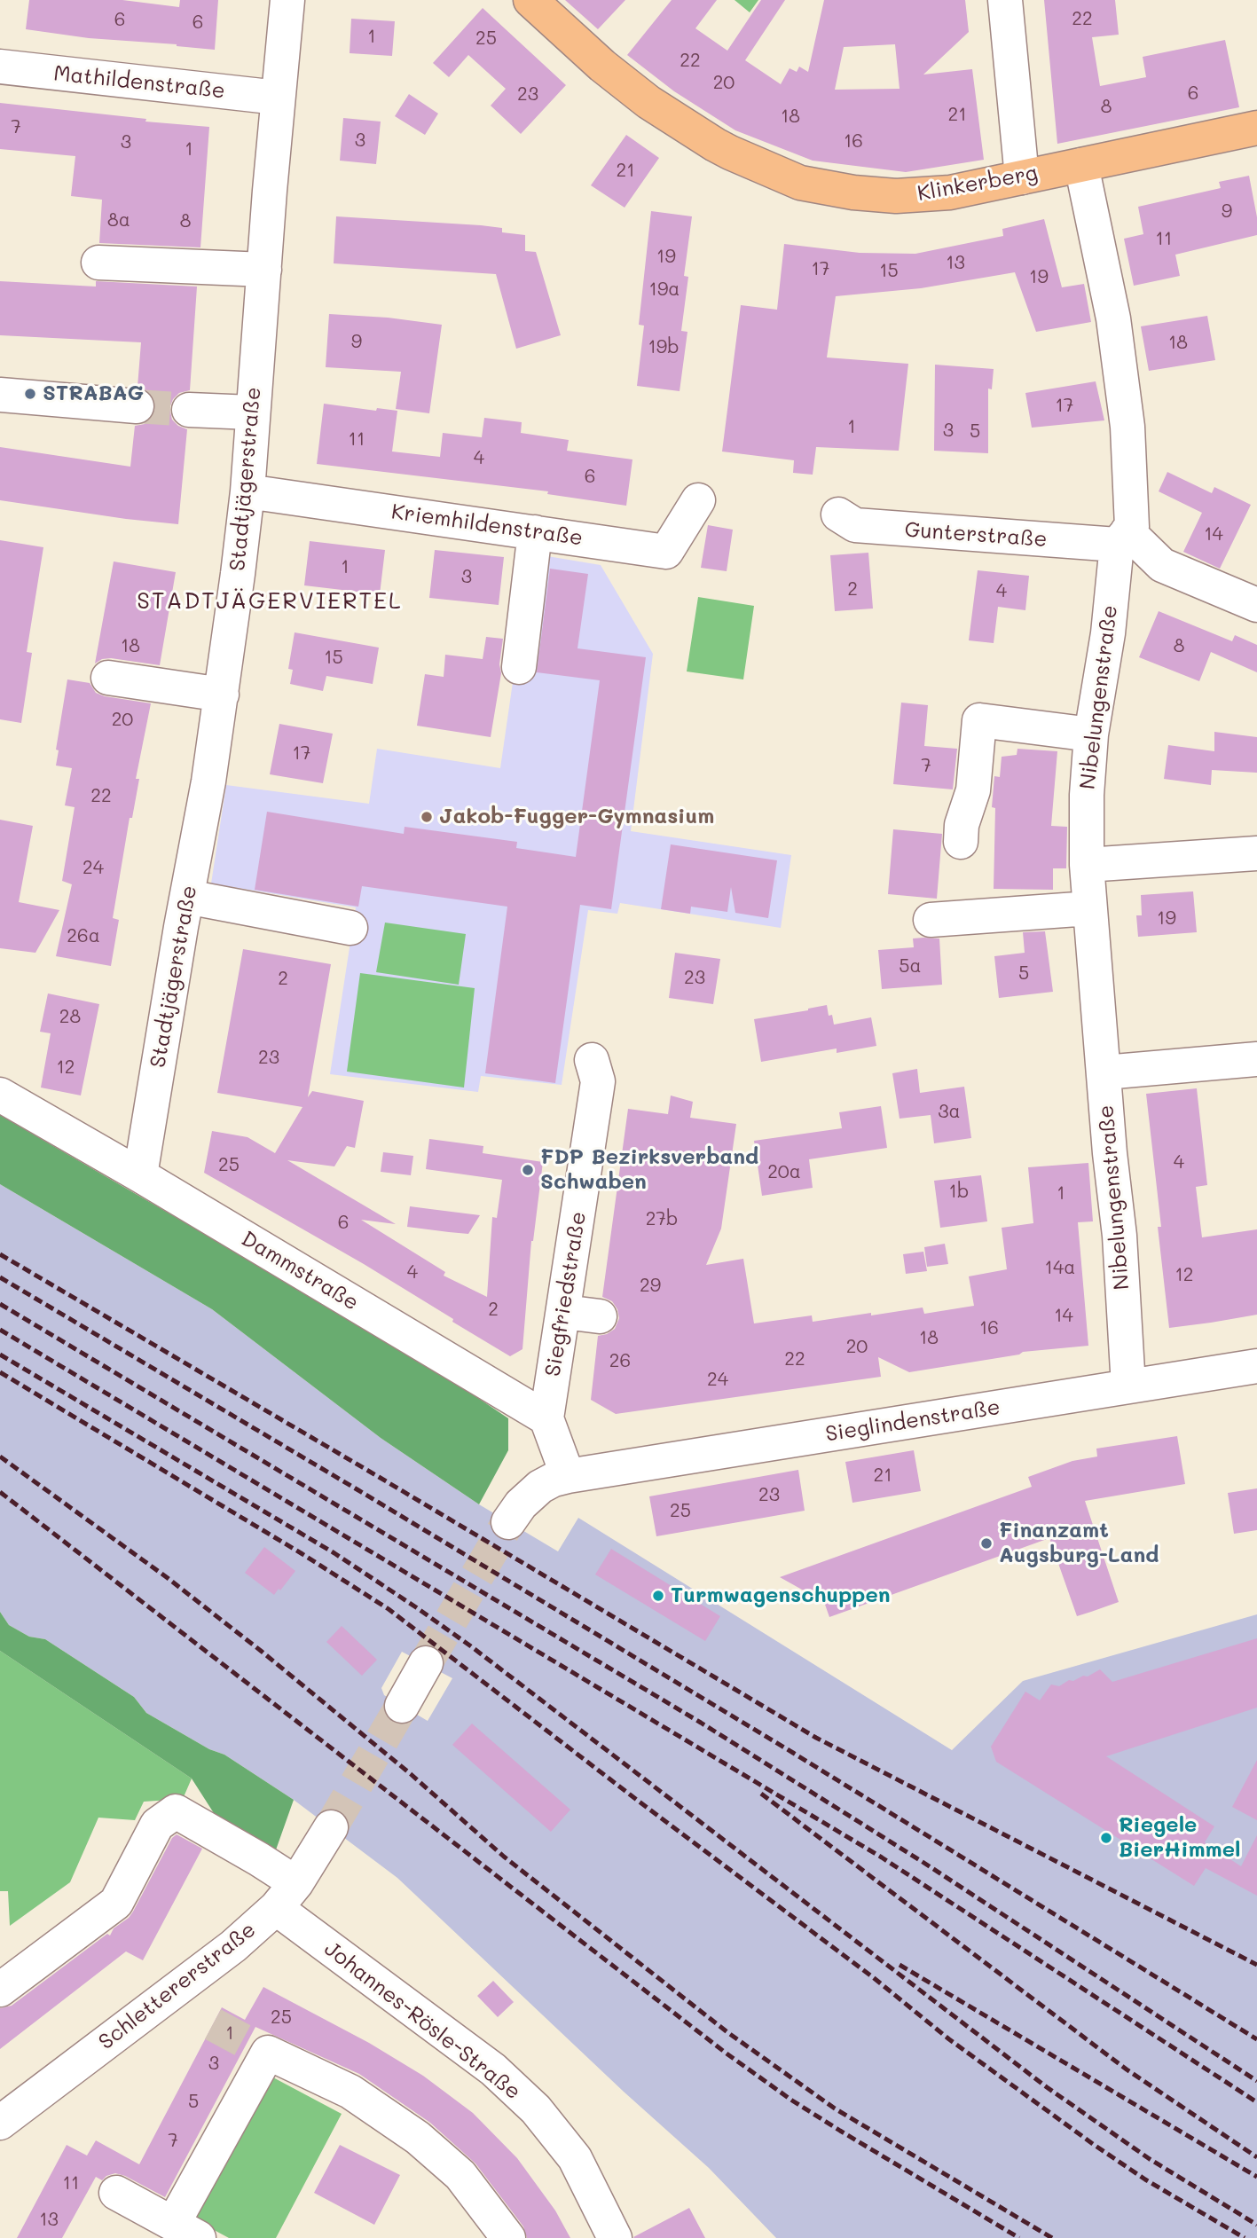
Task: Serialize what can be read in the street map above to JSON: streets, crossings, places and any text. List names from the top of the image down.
{
  "streets": {
    "main road": ["Klinkerberg"],
    "street": [
      "Mathildenstraße",
      "Stadtjägerstraße",
      "Kriemhildenstraße",
      "Gunterstraße",
      "Nibelungenstraße",
      "Dammstraße",
      "Siegfriedstraße",
      "Sieglindenstraße",
      "Schlettererstraße",
      "Johannes-Rösle-Straße"
    ]
  },
  "crossings": [
    ["Mathildenstraße", "Stadtjägerstraße"],
    ["Klinkerberg", "Nibelungenstraße"],
    ["Stadtjägerstraße", "Kriemhildenstraße"],
    ["Stadtjägerstraße", "Dammstraße"],
    ["Gunterstraße", "Nibelungenstraße"],
    ["Nibelungenstraße", "Sieglindenstraße"],
    ["Dammstraße", "Siegfriedstraße"],
    ["Schlettererstraße", "Johannes-Rösle-Straße"]
  ],
  "districts": ["STADTJÄGERVIERTEL"],
  "places": [
    "STRABAG",
    "Jakob-Fugger-Gymnasium",
    "FDP Bezirksverband Schwaben",
    "Finanzamt Augsburg-Land",
    "Turmwagenschuppen",
    "Riegele BierHimmel"
  ],
  "house_numbers": [
    "22",
    "6",
    "6",
    "1",
    "25",
    "22",
    "20",
    "6",
    "23",
    "8",
    "21",
    "18",
    "7",
    "3",
    "16",
    "3",
    "1",
    "21",
    "9",
    "8a",
    "8",
    "11",
    "19",
    "13",
    "17",
    "15",
    "19",
    "19a",
    "9",
    "18",
    "19b",
    "17",
    "1",
    "3",
    "5",
    "11",
    "4",
    "6",
    "14",
    "1",
    "3",
    "2",
    "4",
    "18",
    "8",
    "15",
    "20",
    "17",
    "7",
    "22",
    "24",
    "19",
    "26a",
    "5a",
    "5",
    "23",
    "2",
    "28",
    "23",
    "12",
    "3a",
    "4",
    "25",
    "20a",
    "1b",
    "1",
    "27b",
    "6",
    "14a",
    "4",
    "12",
    "29",
    "2",
    "14",
    "16",
    "18",
    "20",
    "22",
    "26",
    "24",
    "21",
    "23",
    "25",
    "25",
    "1",
    "3",
    "5",
    "7",
    "11",
    "13"
  ]
}
